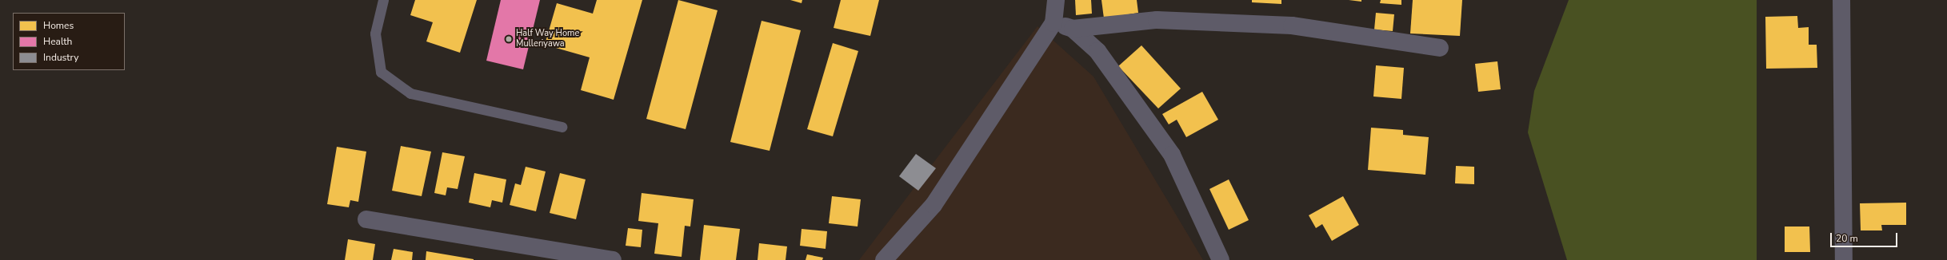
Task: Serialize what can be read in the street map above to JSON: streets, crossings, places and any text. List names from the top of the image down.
{
  "places": ["Half Way Home Mulleriyawa"],
  "legend": ["Homes", "Health", "Industry"],
  "scale_bar": "20 m"
}
